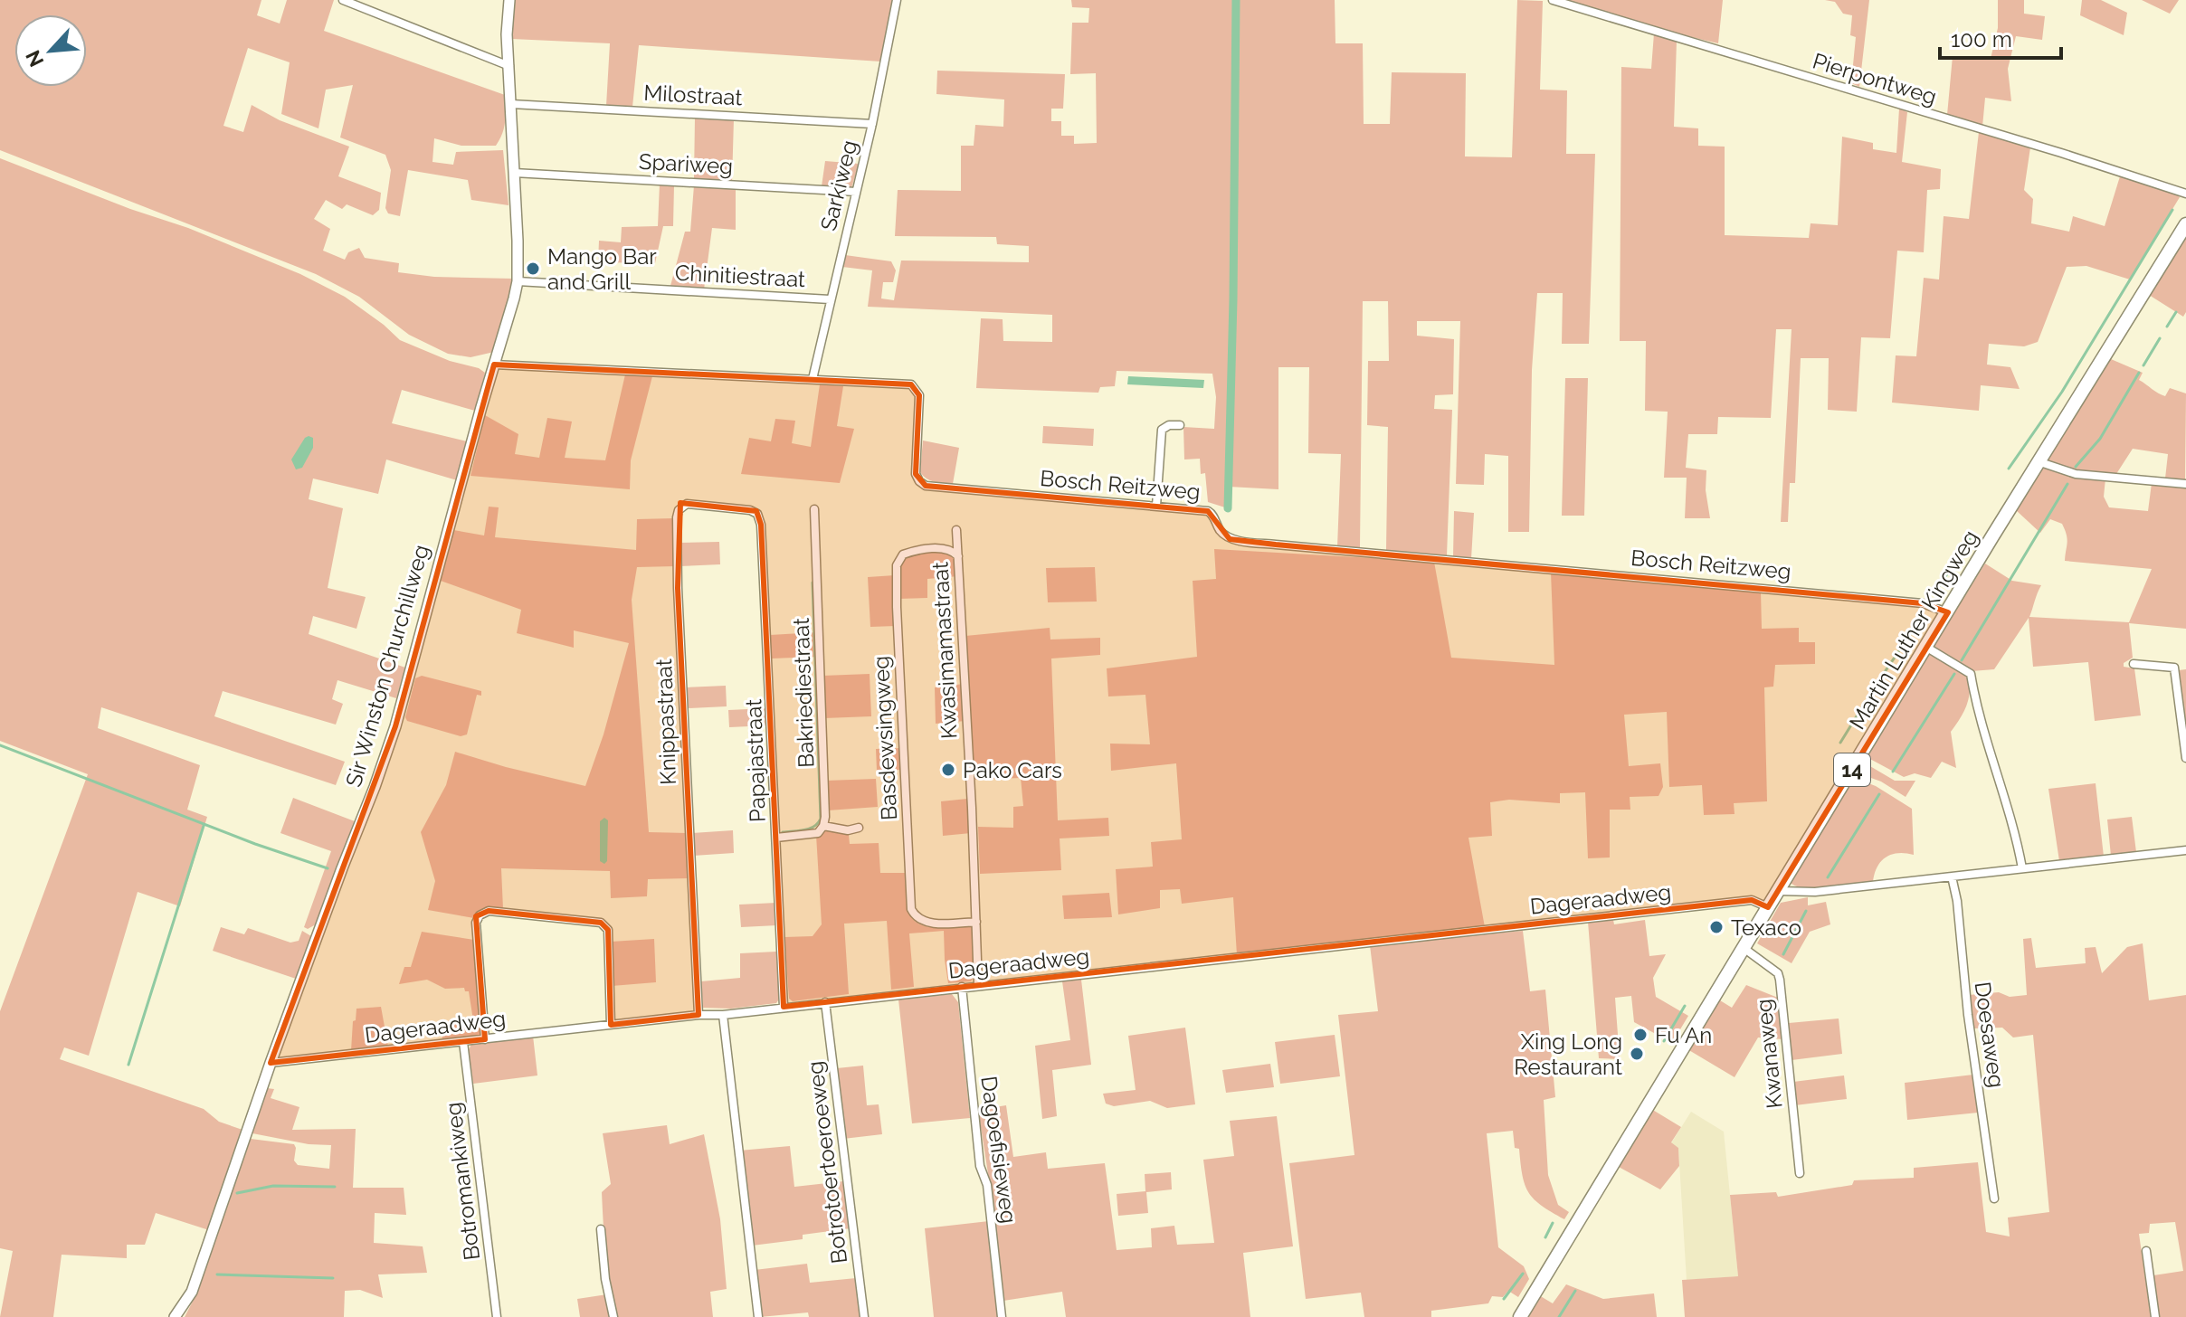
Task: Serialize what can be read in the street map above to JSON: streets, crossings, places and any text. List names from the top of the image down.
{
  "streets": {
    "main road": ["Martin Luther Kingweg", "14"],
    "street": [
      "Pierpontweg",
      "Milostraat",
      "Spariweg",
      "Sarkiweg",
      "Chinitiestraat",
      "Bosch Reitzweg",
      "Kwasimamastraat",
      "Sir Winston Churchillweg",
      "Bakriediestraat",
      "Knippastraat",
      "Basdewsingweg",
      "Papajastraat",
      "Dageraadweg",
      "Doesaweg",
      "Kwanaweg",
      "Dagoefisieweg",
      "Botrotoertoeroeweg",
      "Botromankiweg"
    ]
  },
  "crossings": [
    ["Milostraat", "Sarkiweg"],
    ["Milostraat", "Sir Winston Churchillweg"],
    ["Spariweg", "Sarkiweg"],
    ["Spariweg", "Sir Winston Churchillweg"],
    ["Sarkiweg", "Chinitiestraat"],
    ["Sarkiweg", "Bosch Reitzweg"],
    ["Chinitiestraat", "Sir Winston Churchillweg"],
    ["Bosch Reitzweg", "Martin Luther Kingweg"],
    ["Bosch Reitzweg", "Sir Winston Churchillweg"],
    ["Martin Luther Kingweg", "Dageraadweg"],
    ["Martin Luther Kingweg", "Kwanaweg"],
    ["Kwasimamastraat", "Basdewsingweg"],
    ["Kwasimamastraat", "Dageraadweg"],
    ["Sir Winston Churchillweg", "Dageraadweg"],
    ["Knippastraat", "Papajastraat"],
    ["Knippastraat", "Dageraadweg"],
    ["Papajastraat", "Dageraadweg"],
    ["Dageraadweg", "Dagoefisieweg"],
    ["Dageraadweg", "Botrotoertoeroeweg"],
    ["Dageraadweg", "Botromankiweg"]
  ],
  "places": [
    "Mango Bar and Grill",
    "Pako Cars",
    "Texaco",
    "Fu An",
    "Xing Long Restaurant"
  ],
  "scale_bar": "100 m",
  "north": "bottom left"
}
